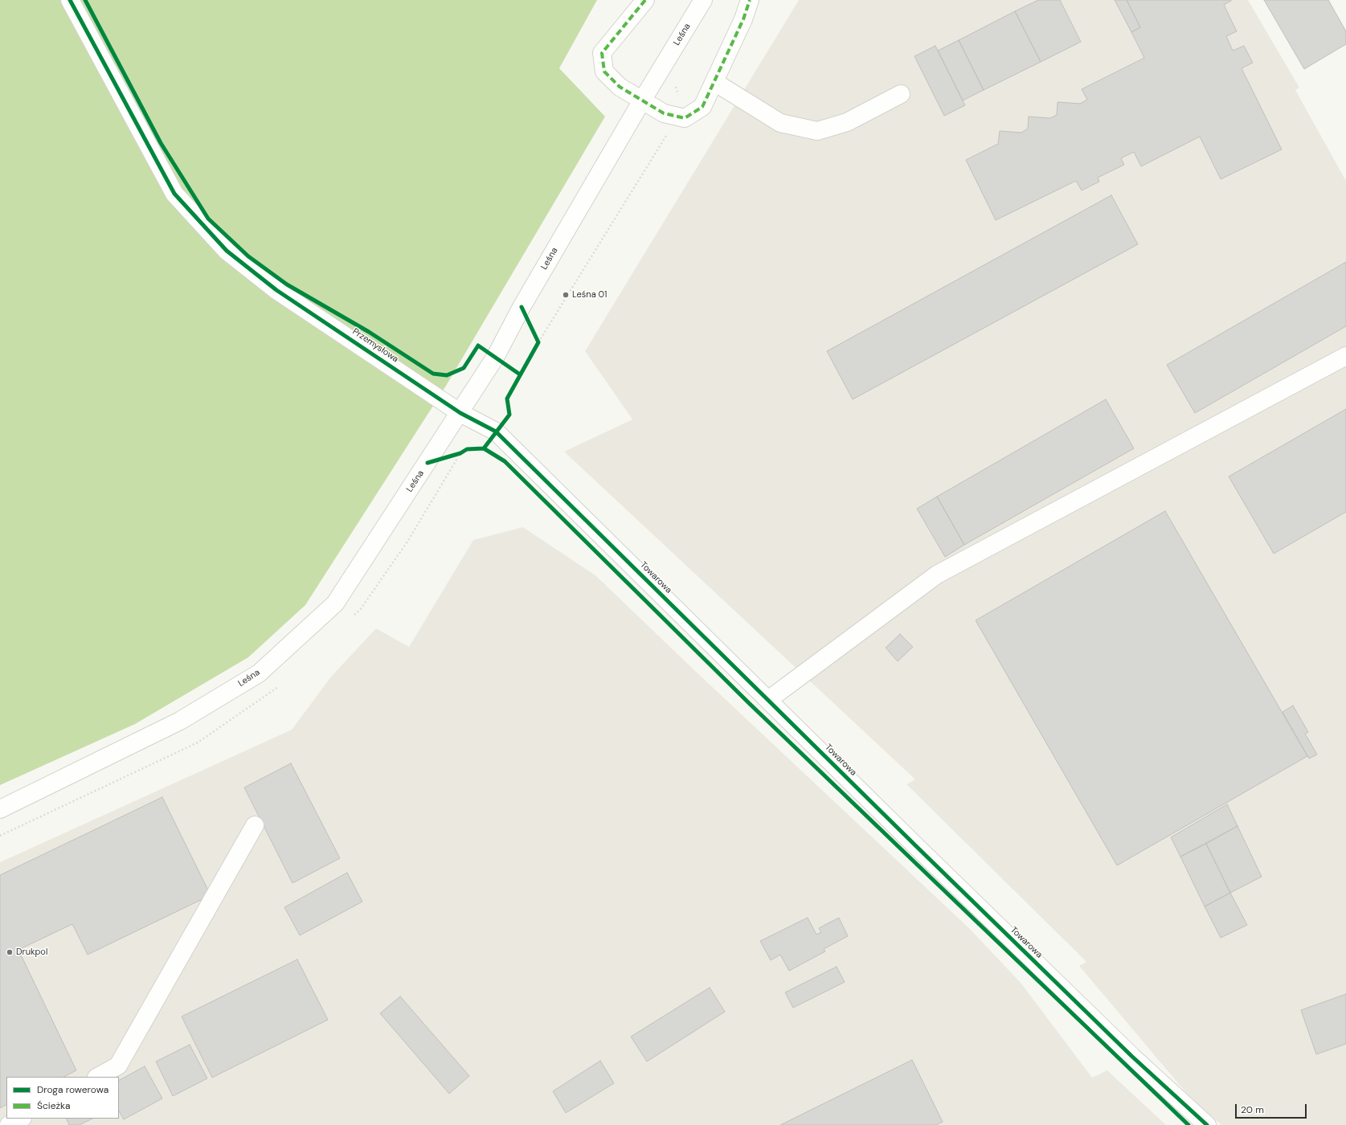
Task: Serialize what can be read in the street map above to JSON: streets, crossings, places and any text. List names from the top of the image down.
{
  "streets": {
    "street": ["Leśna", "Przemysłowa", "Towarowa"]
  },
  "crossings": [
    ["Leśna", "Przemysłowa"],
    ["Leśna", "Towarowa"],
    ["Przemysłowa", "Towarowa"]
  ],
  "places": ["Leśna 01", "Drukpol"],
  "legend": ["Droga rowerowa", "Ścieżka"],
  "scale_bar": "20 m"
}
